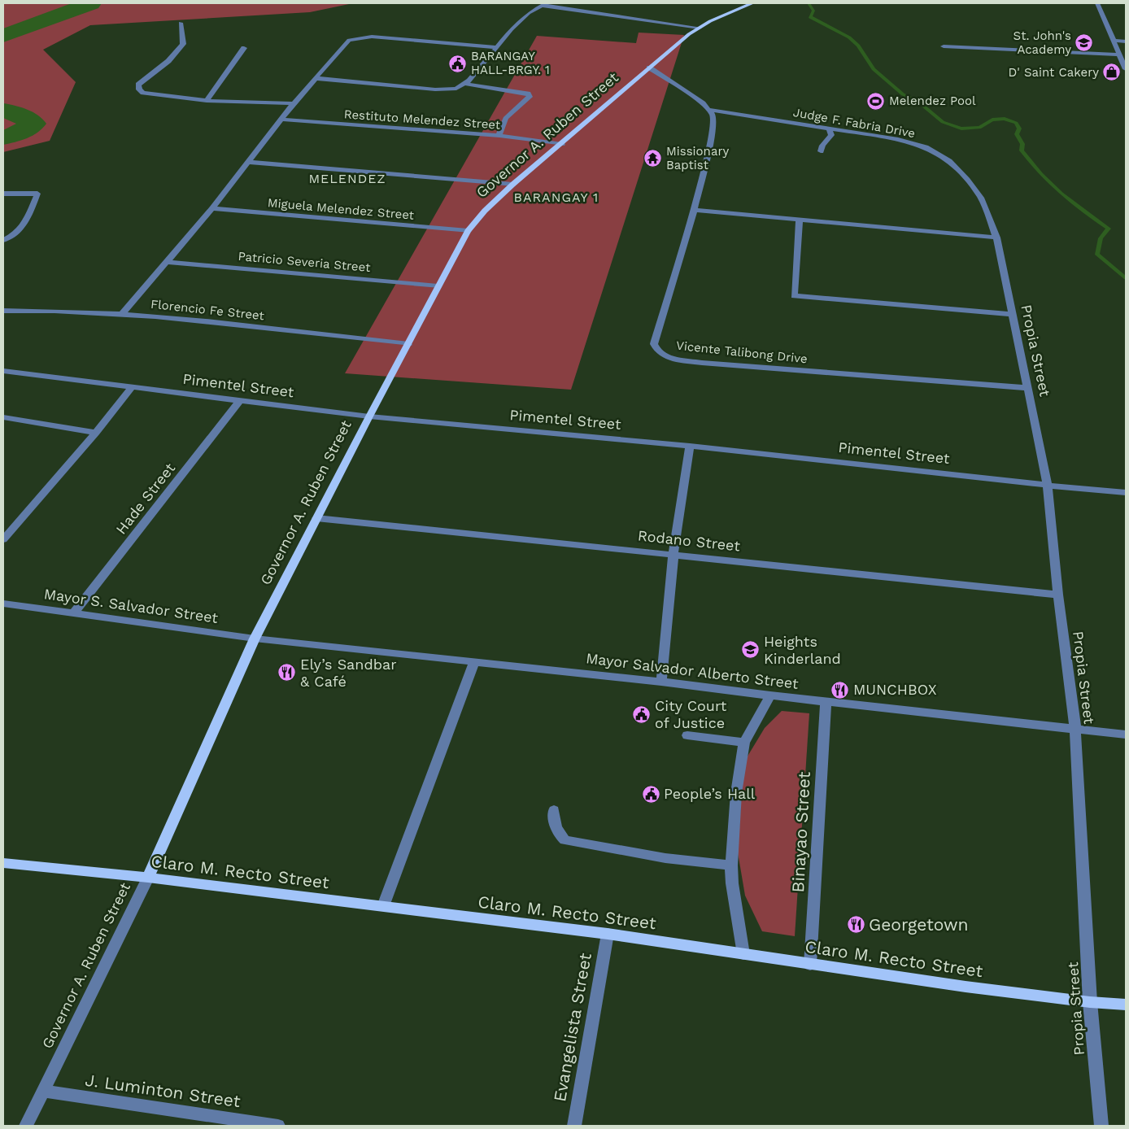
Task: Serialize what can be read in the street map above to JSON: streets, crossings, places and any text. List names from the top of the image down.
{
  "streets": {
    "main road": ["Governor A. Ruben Street", "Claro M. Recto Street"],
    "street": [
      "Restituto Melendez Street",
      "Judge F. Fabria Drive",
      "Miguela Melendez Street",
      "Patricio Severia Street",
      "Florencio Fe Street",
      "Propia Street",
      "Vicente Talibong Drive",
      "Pimentel Street",
      "Hade Street",
      "Rodano Street",
      "Mayor S. Salvador Street",
      "Mayor Salvador Alberto Street",
      "Binayao Street",
      "Evangelista Street",
      "J. Luminton Street"
    ]
  },
  "crossings": [
    ["Restituto Melendez Street", "Governor A. Ruben Street"],
    ["Judge F. Fabria Drive", "Propia Street"],
    ["Judge F. Fabria Drive", "Vicente Talibong Drive"],
    ["Governor A. Ruben Street", "Miguela Melendez Street"],
    ["Governor A. Ruben Street", "Patricio Severia Street"],
    ["Governor A. Ruben Street", "Florencio Fe Street"],
    ["Governor A. Ruben Street", "Pimentel Street"],
    ["Governor A. Ruben Street", "Rodano Street"],
    ["Governor A. Ruben Street", "Mayor S. Salvador Street"],
    ["Governor A. Ruben Street", "Mayor Salvador Alberto Street"],
    ["Governor A. Ruben Street", "Claro M. Recto Street"],
    ["Governor A. Ruben Street", "J. Luminton Street"],
    ["Propia Street", "Vicente Talibong Drive"],
    ["Propia Street", "Pimentel Street"],
    ["Propia Street", "Rodano Street"],
    ["Propia Street", "Mayor Salvador Alberto Street"],
    ["Propia Street", "Claro M. Recto Street"],
    ["Pimentel Street", "Hade Street"],
    ["Hade Street", "Mayor S. Salvador Street"],
    ["Mayor S. Salvador Street", "Mayor Salvador Alberto Street"],
    ["Mayor Salvador Alberto Street", "Binayao Street"],
    ["Binayao Street", "Claro M. Recto Street"],
    ["Claro M. Recto Street", "Evangelista Street"]
  ],
  "districts": ["MELENDEZ", "BARANGAY 1"],
  "places": {
    "school or university": ["St. John's Academy", "Heights Kinderland"],
    "public building": ["BARANGAY HALL-BRGY. 1", "City Court of Justice", "People’s Hall"],
    "shop": ["D' Saint Cakery"],
    "sports": ["Melendez Pool"],
    "temple": ["Missionary Baptist"],
    "restaurant": ["Ely’s Sandbar & Café", "MUNCHBOX", "Georgetown"]
  }
}
